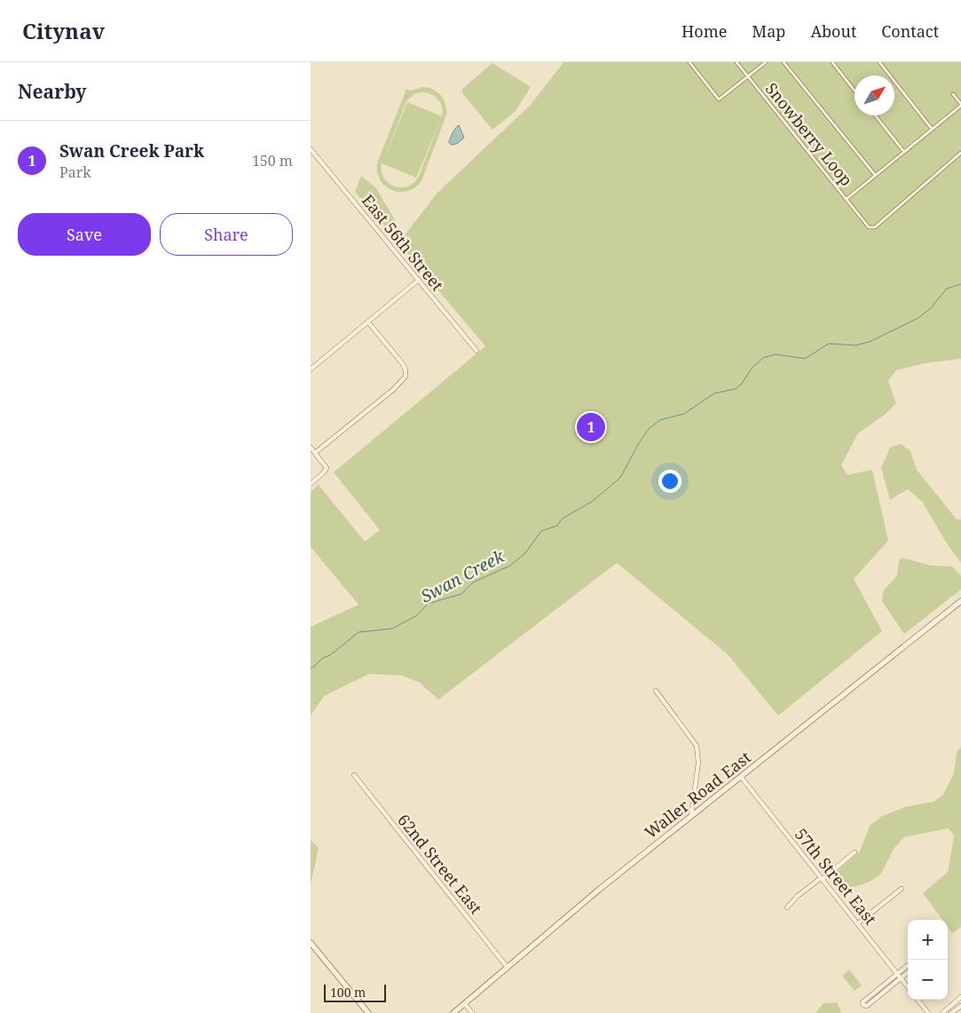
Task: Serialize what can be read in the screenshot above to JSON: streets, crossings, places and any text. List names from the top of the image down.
{
  "streets": {
    "street": [
      "Snowberry Loop",
      "East 56th Street",
      "Waller Road East",
      "62nd Street East",
      "57th Street East"
    ]
  },
  "crossings": [
    ["Waller Road East", "62nd Street East"],
    ["Waller Road East", "57th Street East"]
  ],
  "water": ["Swan Creek"],
  "scale_bar": "100 m",
  "north": "top right",
  "page": {
    "header": "Citynav",
    "nav": [
      "Home",
      "Map",
      "About",
      "Contact"
    ],
    "heading": "Nearby",
    "list": [
      {
        "mark": "1",
        "name": "Swan Creek Park",
        "note": "Park",
        "value": "150 m"
      }
    ],
    "buttons": ["Save", "Share"],
    "pins": "1",
    "map_buttons": ["+", "−"],
    "scale": "100 m"
  }
}
